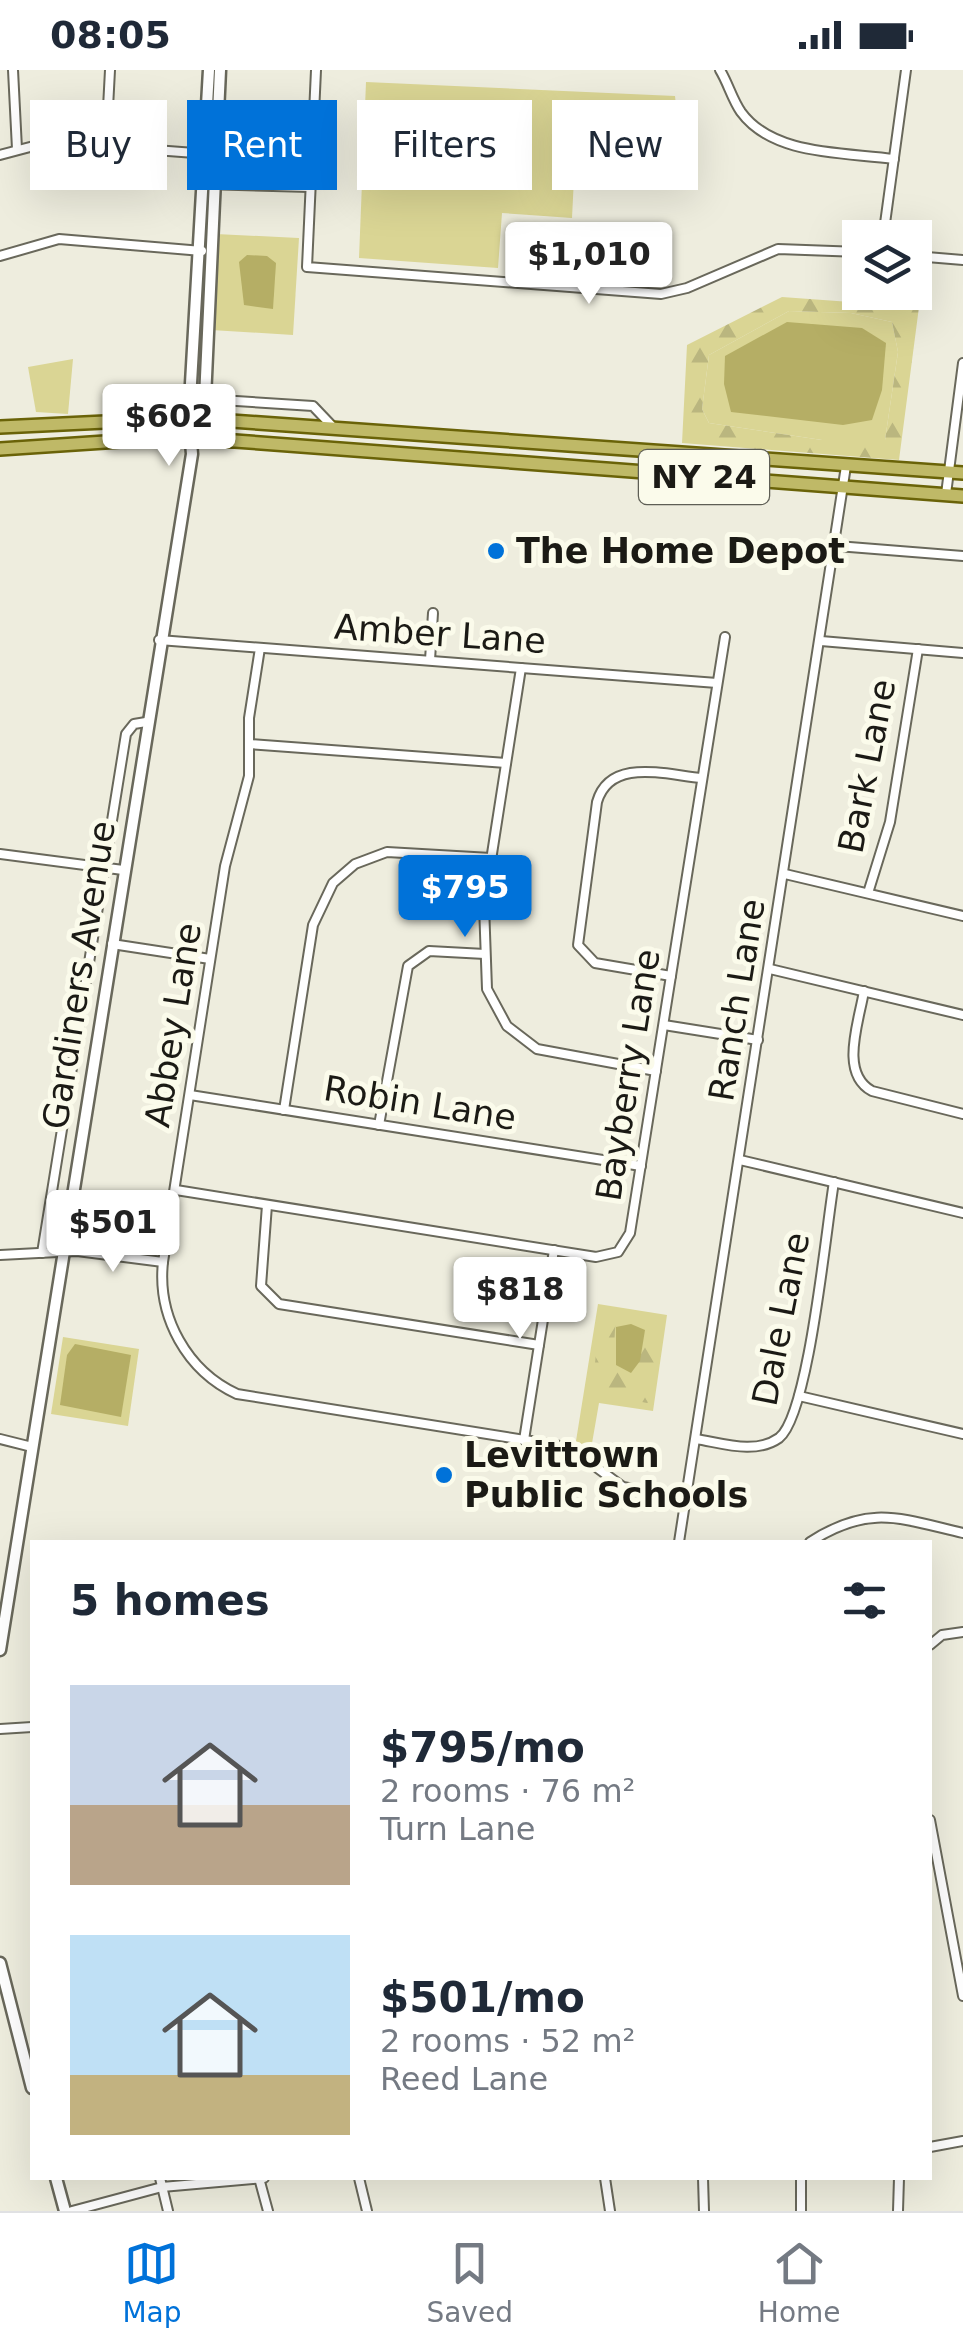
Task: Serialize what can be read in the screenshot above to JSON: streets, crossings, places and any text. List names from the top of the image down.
{
  "streets": {
    "main road": ["NY 24", "Gardiners Avenue"],
    "street": [
      "Amber Lane",
      "Bark Lane",
      "Ranch Lane",
      "Abbey Lane",
      "Bayberry Lane",
      "Robin Lane",
      "Dale Lane"
    ]
  },
  "crossings": [
    ["NY 24", "Gardiners Avenue"],
    ["NY 24", "Ranch Lane"],
    ["Amber Lane", "Gardiners Avenue"],
    ["Amber Lane", "Abbey Lane"],
    ["Amber Lane", "Bayberry Lane"],
    ["Ranch Lane", "Abbey Lane"],
    ["Ranch Lane", "Dale Lane"],
    ["Abbey Lane", "Bayberry Lane"],
    ["Abbey Lane", "Robin Lane"],
    ["Bayberry Lane", "Robin Lane"]
  ],
  "places": ["The Home Depot", "Levittown Public Schools"],
  "page": {
    "status": "08:05",
    "chip": [
      "Buy",
      "Rent",
      "Filters",
      "New"
    ],
    "price": [
      "$1,010",
      "$602",
      "$795",
      "$501",
      "$818"
    ],
    "heading": "5 homes",
    "list": [
      {
        "name": "$795/mo",
        "note": "2 rooms · 76 m² · Turn Lane"
      },
      {
        "name": "$501/mo",
        "note": "2 rooms · 52 m² · Reed Lane"
      }
    ],
    "tabs": ["Map", "Saved", "Home"]
  }
}
